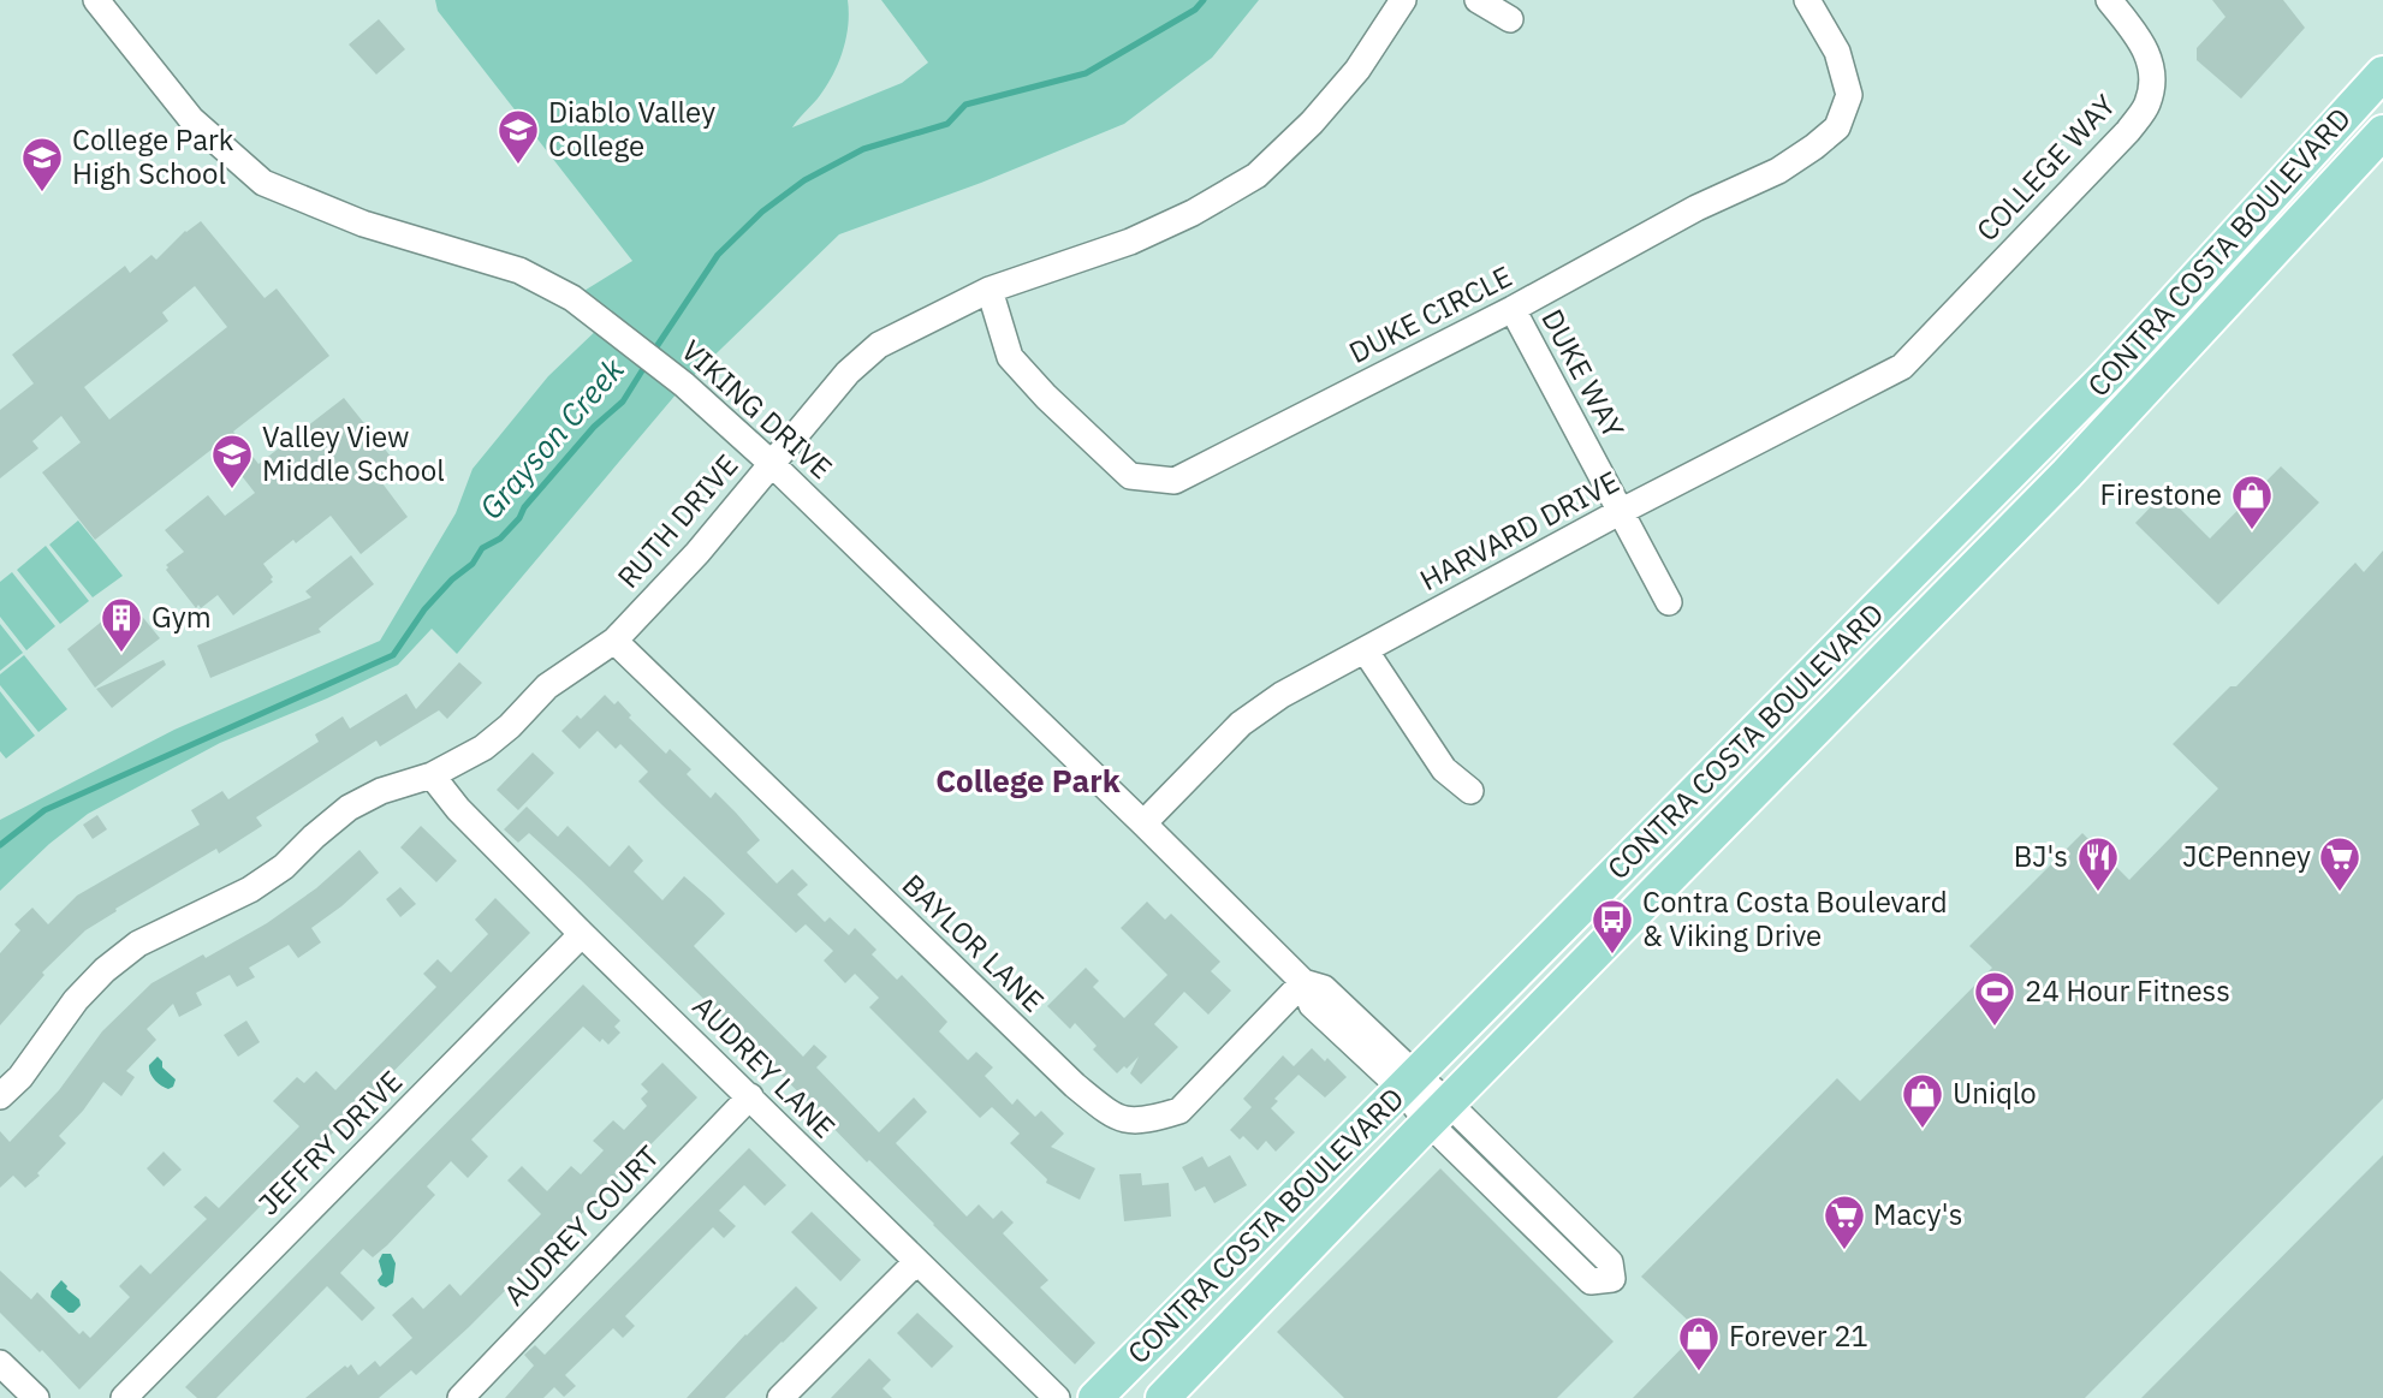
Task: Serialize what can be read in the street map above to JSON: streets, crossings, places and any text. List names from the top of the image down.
{
  "streets": {
    "main road": ["CONTRA COSTA BOULEVARD"],
    "street": [
      "COLLEGE WAY",
      "DUKE CIRCLE",
      "DUKE WAY",
      "VIKING DRIVE",
      "RUTH DRIVE",
      "HARVARD DRIVE",
      "BAYLOR LANE",
      "AUDREY LANE",
      "JEFFRY DRIVE",
      "AUDREY COURT"
    ]
  },
  "crossings": [
    ["COLLEGE WAY", "HARVARD DRIVE"],
    ["CONTRA COSTA BOULEVARD", "VIKING DRIVE"],
    ["DUKE CIRCLE", "DUKE WAY"],
    ["DUKE CIRCLE", "RUTH DRIVE"],
    ["DUKE WAY", "HARVARD DRIVE"],
    ["VIKING DRIVE", "RUTH DRIVE"],
    ["VIKING DRIVE", "HARVARD DRIVE"],
    ["VIKING DRIVE", "BAYLOR LANE"],
    ["RUTH DRIVE", "BAYLOR LANE"],
    ["RUTH DRIVE", "AUDREY LANE"],
    ["AUDREY LANE", "JEFFRY DRIVE"],
    ["AUDREY LANE", "AUDREY COURT"]
  ],
  "districts": ["College Park"],
  "water": ["Grayson Creek"],
  "places": {
    "school or university": ["Diablo Valley College", "College Park High School", "Valley View Middle School"],
    "shop": ["Firestone", "Uniqlo", "Forever 21"],
    "building": ["Gym"],
    "restaurant": ["BJ's"],
    "supermarket": ["JCPenney", "Macy's"],
    "bus stop": ["Contra Costa Boulevard & Viking Drive"],
    "sports": ["24 Hour Fitness"]
  }
}
